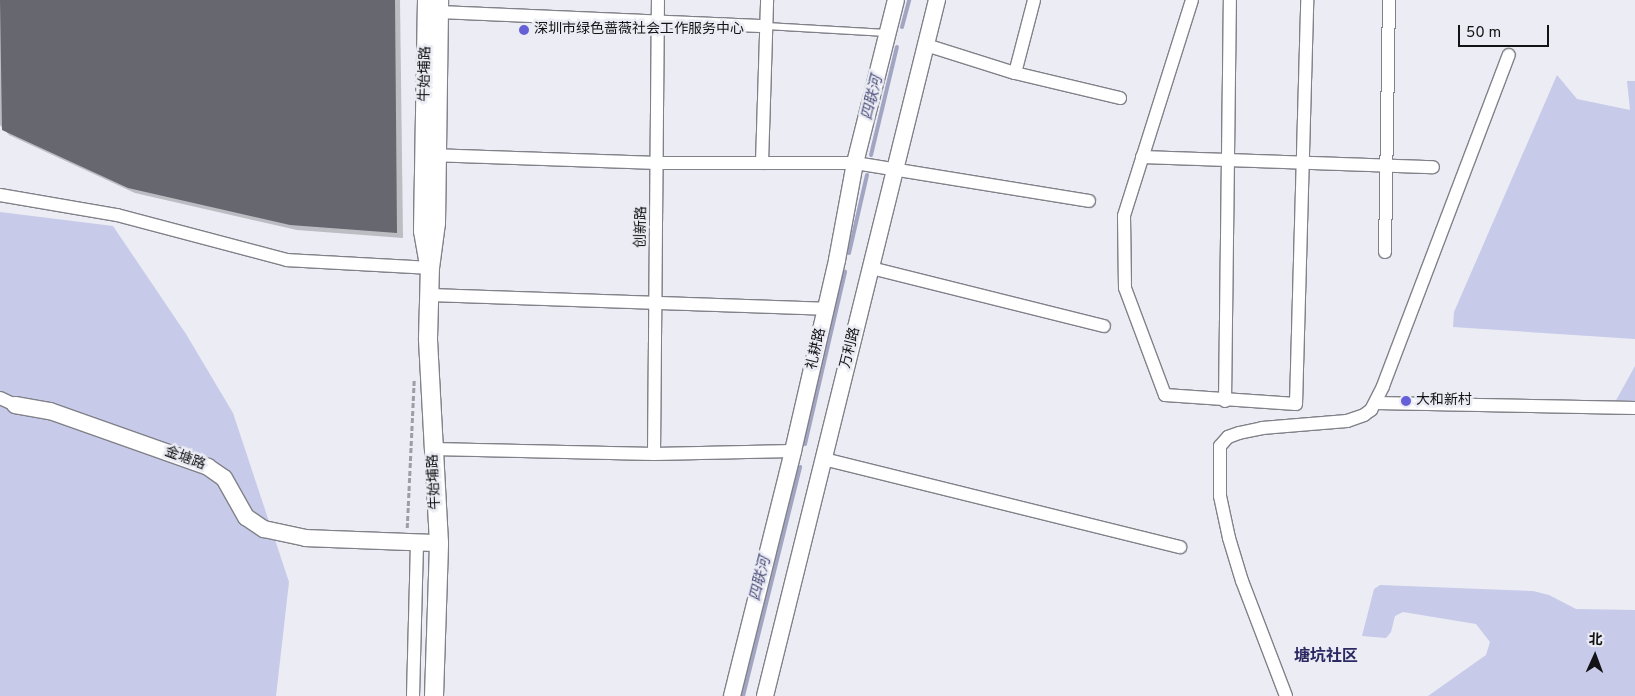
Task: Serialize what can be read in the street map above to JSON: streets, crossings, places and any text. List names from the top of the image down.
{
  "streets": {
    "main road": ["牛始埔路"],
    "street": [
      "创新路",
      "万利路",
      "礼耕路",
      "金塘路"
    ]
  },
  "crossings": [
    ["牛始埔路", "金塘路"]
  ],
  "districts": ["塘坑社区"],
  "water": ["四联河"],
  "places": ["深圳市绿色蔷薇社会工作服务中心", "大和新村"],
  "scale_bar": "50 m",
  "north": "top"
}
